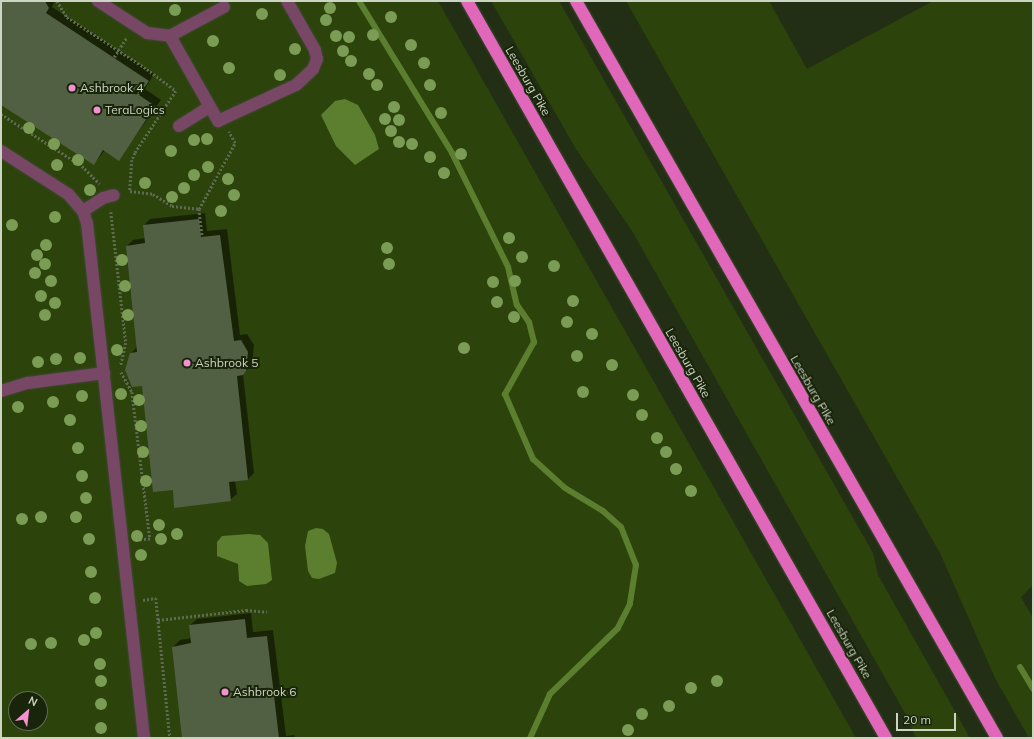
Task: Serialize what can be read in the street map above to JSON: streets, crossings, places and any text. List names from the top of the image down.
{
  "streets": {
    "highway": ["Leesburg Pike", "Leesburg PIke"]
  },
  "places": [
    "Ashbrook 4",
    "TeraLogics",
    "Ashbrook 5",
    "Ashbrook 6"
  ],
  "scale_bar": "20 m",
  "north": "top right"
}
